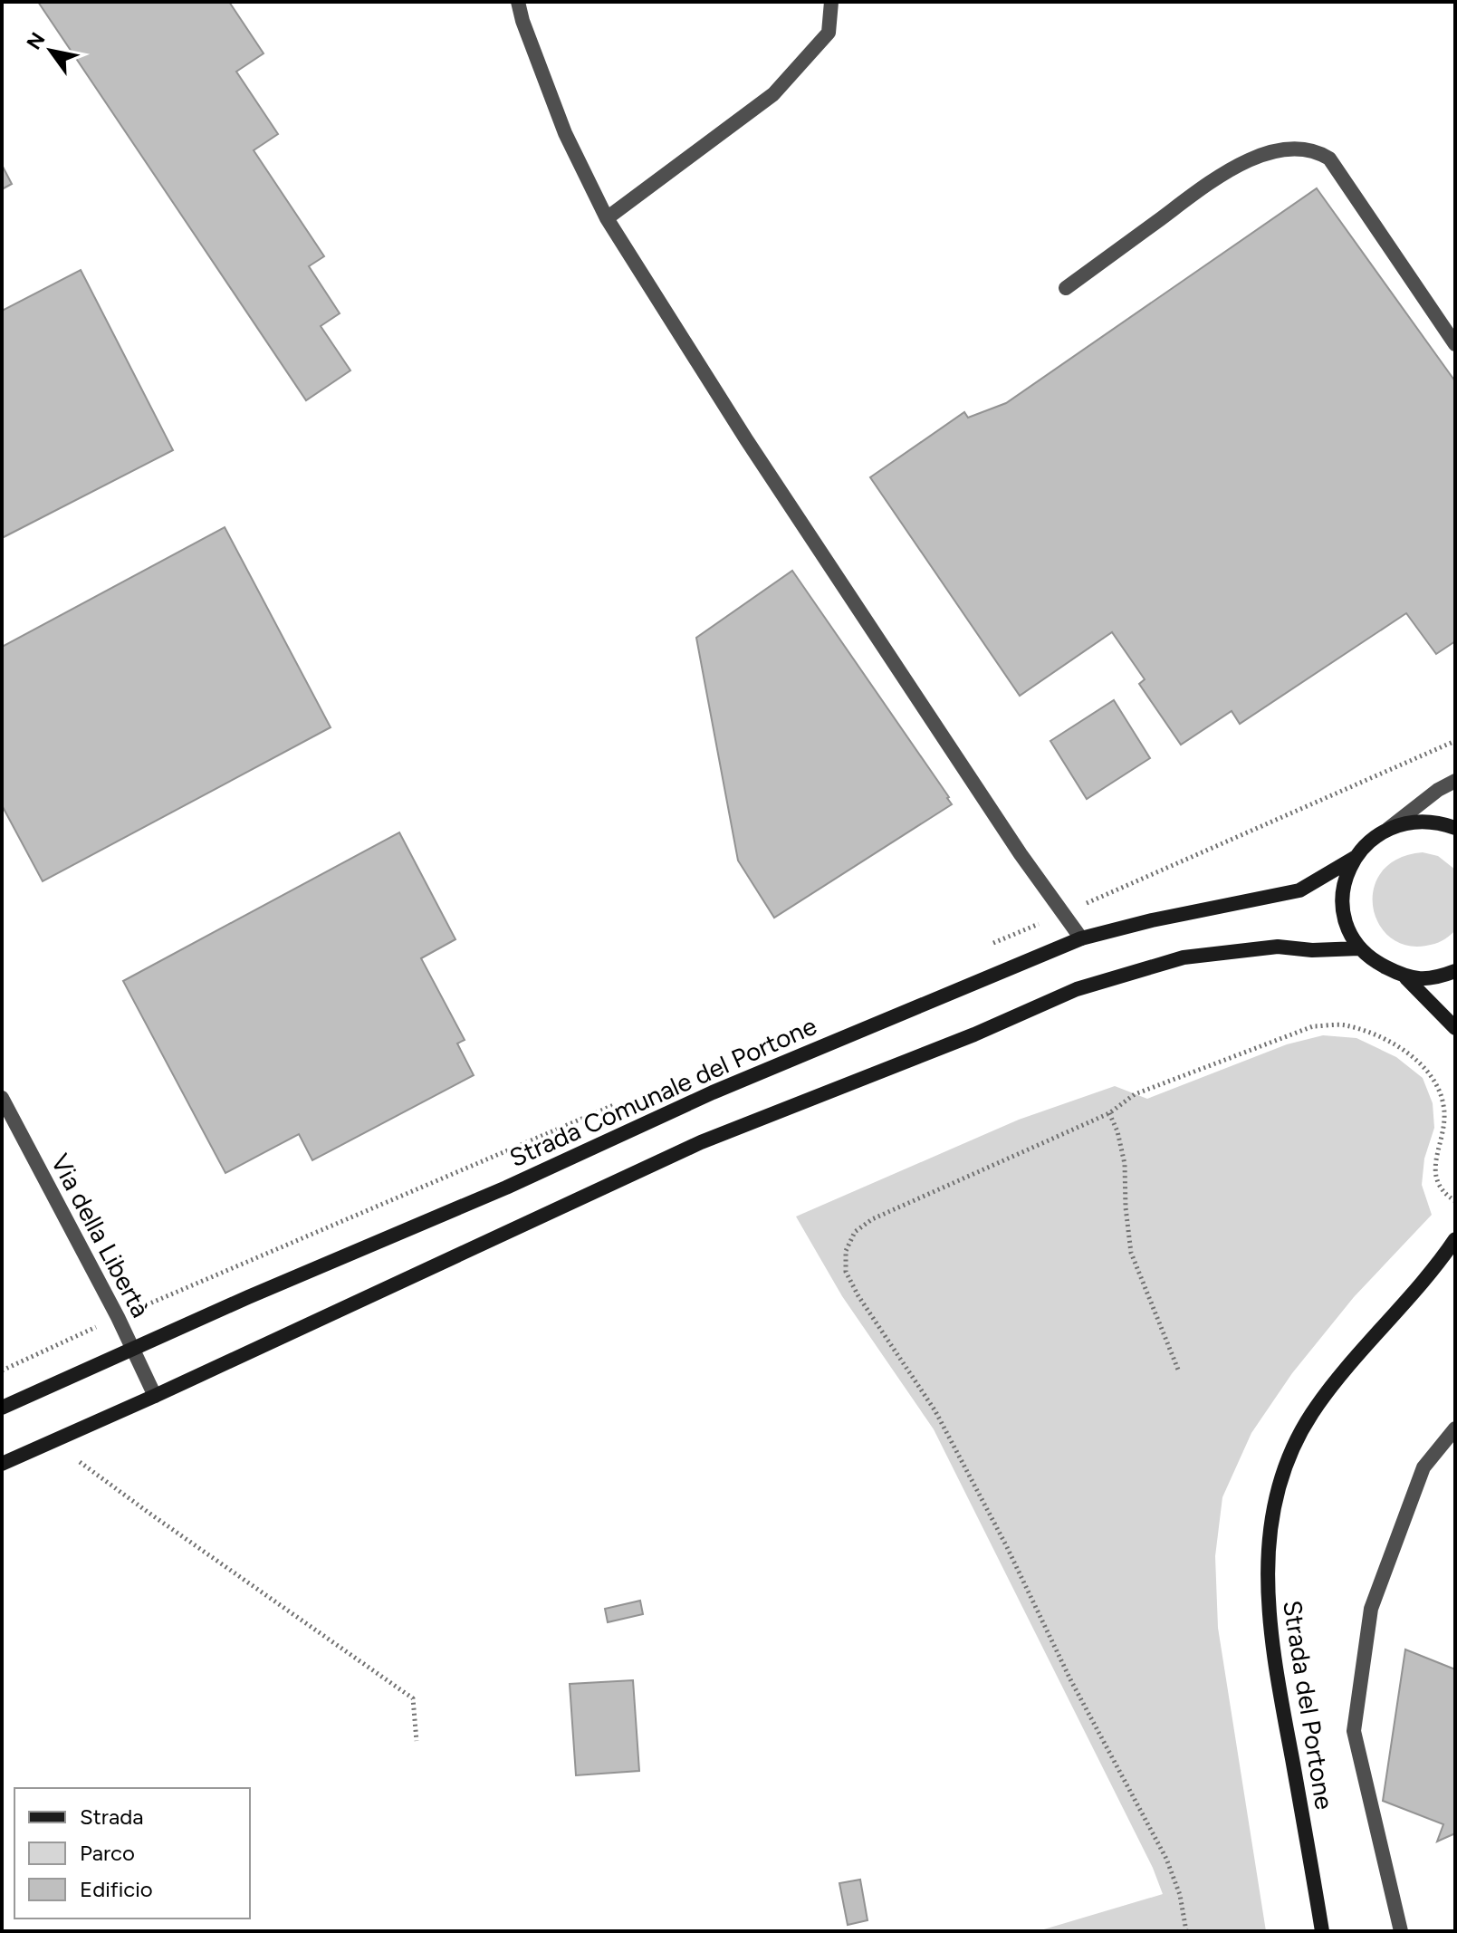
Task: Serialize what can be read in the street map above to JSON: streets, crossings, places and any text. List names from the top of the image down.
{
  "streets": {
    "street": ["Strada Comunale del Portone", "Via della Libertà", "Strada del Portone"]
  },
  "crossings": [
    ["Strada Comunale del Portone", "Via della Libertà"]
  ],
  "legend": ["Strada", "Parco", "Edificio"],
  "north": "top left"
}
